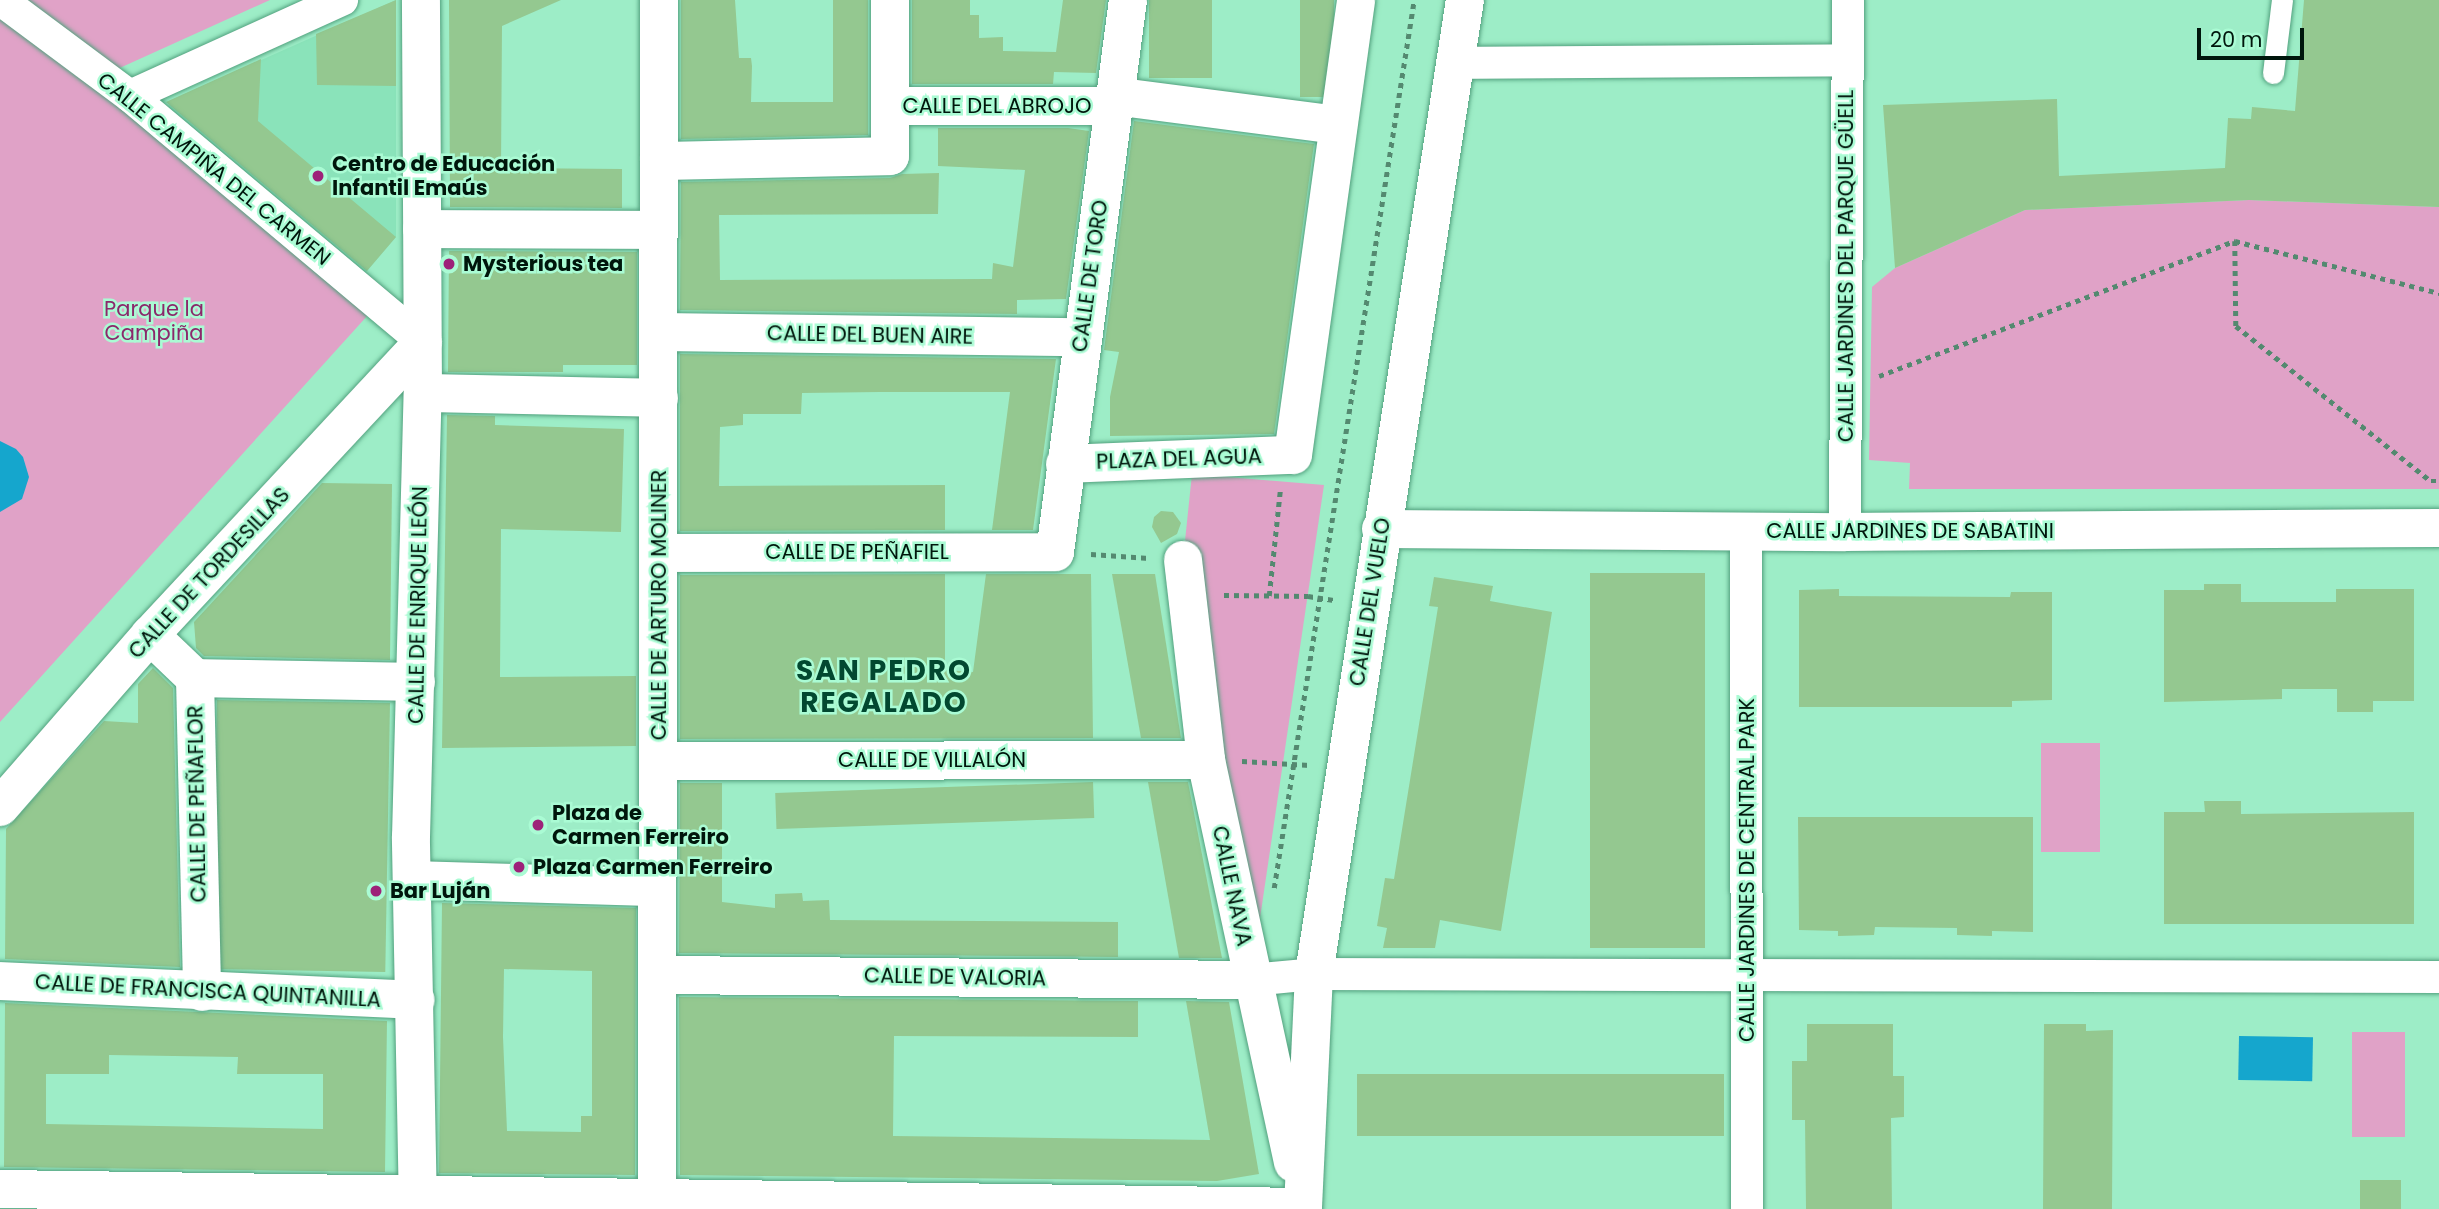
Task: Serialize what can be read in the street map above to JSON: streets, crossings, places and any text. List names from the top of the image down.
{
  "streets": {
    "street": [
      "CALLE DEL ABROJO",
      "CALLE CAMPIÑA DEL CARMEN",
      "CALLE JARDINES DEL PARQUE GÜELL",
      "CALLE DE TORO",
      "CALLE DEL BUEN AIRE",
      "PLAZA DEL AGUA",
      "CALLE JARDINES DE SABATINI",
      "CALLE DE PEÑAFIEL",
      "CALLE DE TORDESILLAS",
      "CALLE DEL VUELO",
      "CALLE DE ENRIQUE LEÓN",
      "CALLE DE ARTURO MOLINER",
      "CALLE DE VILLALÓN",
      "CALLE DE PEÑAFLOR",
      "CALLE JARDINES DE CENTRAL PARK",
      "CALLE NAVA",
      "CALLE DE VALORIA",
      "CALLE DE FRANCISCA QUINTANILLA"
    ]
  },
  "crossings": [
    ["CALLE DEL ABROJO", "CALLE DE TORO"],
    ["CALLE DEL ABROJO", "CALLE DE ARTURO MOLINER"],
    ["CALLE CAMPIÑA DEL CARMEN", "CALLE DE TORDESILLAS"],
    ["CALLE CAMPIÑA DEL CARMEN", "CALLE DE ENRIQUE LEÓN"],
    ["CALLE JARDINES DEL PARQUE GÜELL", "CALLE JARDINES DE SABATINI"],
    ["CALLE DE TORO", "CALLE DEL BUEN AIRE"],
    ["CALLE DE TORO", "PLAZA DEL AGUA"],
    ["CALLE DE TORO", "CALLE DE PEÑAFIEL"],
    ["CALLE DEL BUEN AIRE", "CALLE DE ARTURO MOLINER"],
    ["CALLE JARDINES DE SABATINI", "CALLE DEL VUELO"],
    ["CALLE JARDINES DE SABATINI", "CALLE JARDINES DE CENTRAL PARK"],
    ["CALLE DE PEÑAFIEL", "CALLE DE ARTURO MOLINER"],
    ["CALLE DE TORDESILLAS", "CALLE DE ENRIQUE LEÓN"],
    ["CALLE DE TORDESILLAS", "CALLE DE PEÑAFLOR"],
    ["CALLE DEL VUELO", "CALLE NAVA"],
    ["CALLE DE ENRIQUE LEÓN", "CALLE DE FRANCISCA QUINTANILLA"],
    ["CALLE DE ARTURO MOLINER", "CALLE DE VILLALÓN"],
    ["CALLE DE ARTURO MOLINER", "CALLE DE VALORIA"],
    ["CALLE DE VILLALÓN", "CALLE NAVA"],
    ["CALLE DE PEÑAFLOR", "CALLE DE FRANCISCA QUINTANILLA"],
    ["CALLE NAVA", "CALLE DE VALORIA"]
  ],
  "districts": ["SAN PEDRO REGALADO"],
  "parks": ["Parque la Campiña"],
  "places": [
    "Centro de Educación Infantil Emaús",
    "Mysterious tea",
    "Plaza de Carmen Ferreiro",
    "Plaza Carmen Ferreiro",
    "Bar Luján"
  ],
  "scale_bar": "20 m"
}
